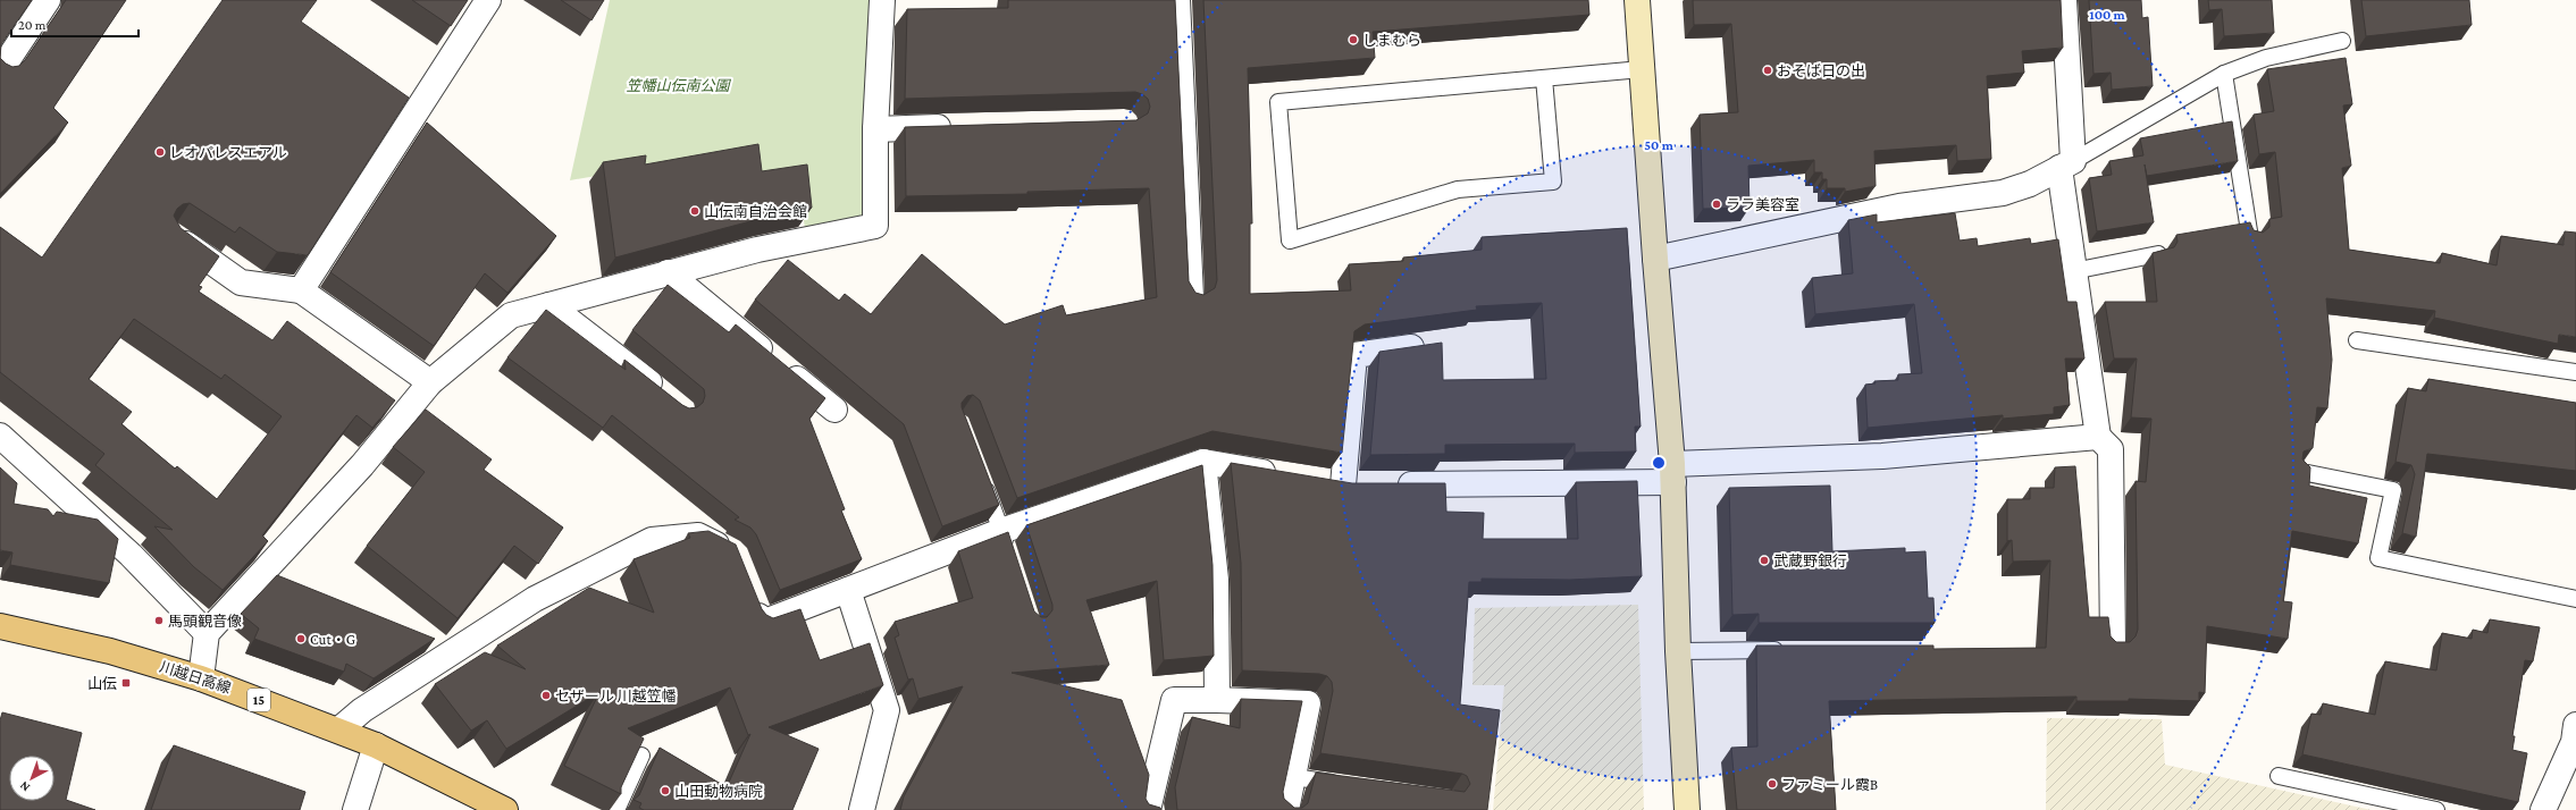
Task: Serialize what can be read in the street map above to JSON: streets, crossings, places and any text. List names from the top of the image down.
{
  "streets": {
    "main road": ["川越日高線", "15"]
  },
  "parks": ["笠幡山伝南公園"],
  "places": {
    "other": [
      "しまむら",
      "おそば日の出",
      "レオパレスエアル",
      "ララ美容室",
      "山伝南自治会館",
      "武蔵野銀行",
      "馬頭観音像",
      "Cut・G",
      "セザール 川越笠幡",
      "ファミール霞B",
      "山田動物病院"
    ],
    "transit": ["山伝"]
  },
  "scale_bar": "20 m",
  "north": "bottom left",
  "rings": ["100 m", "50 m"]
}
